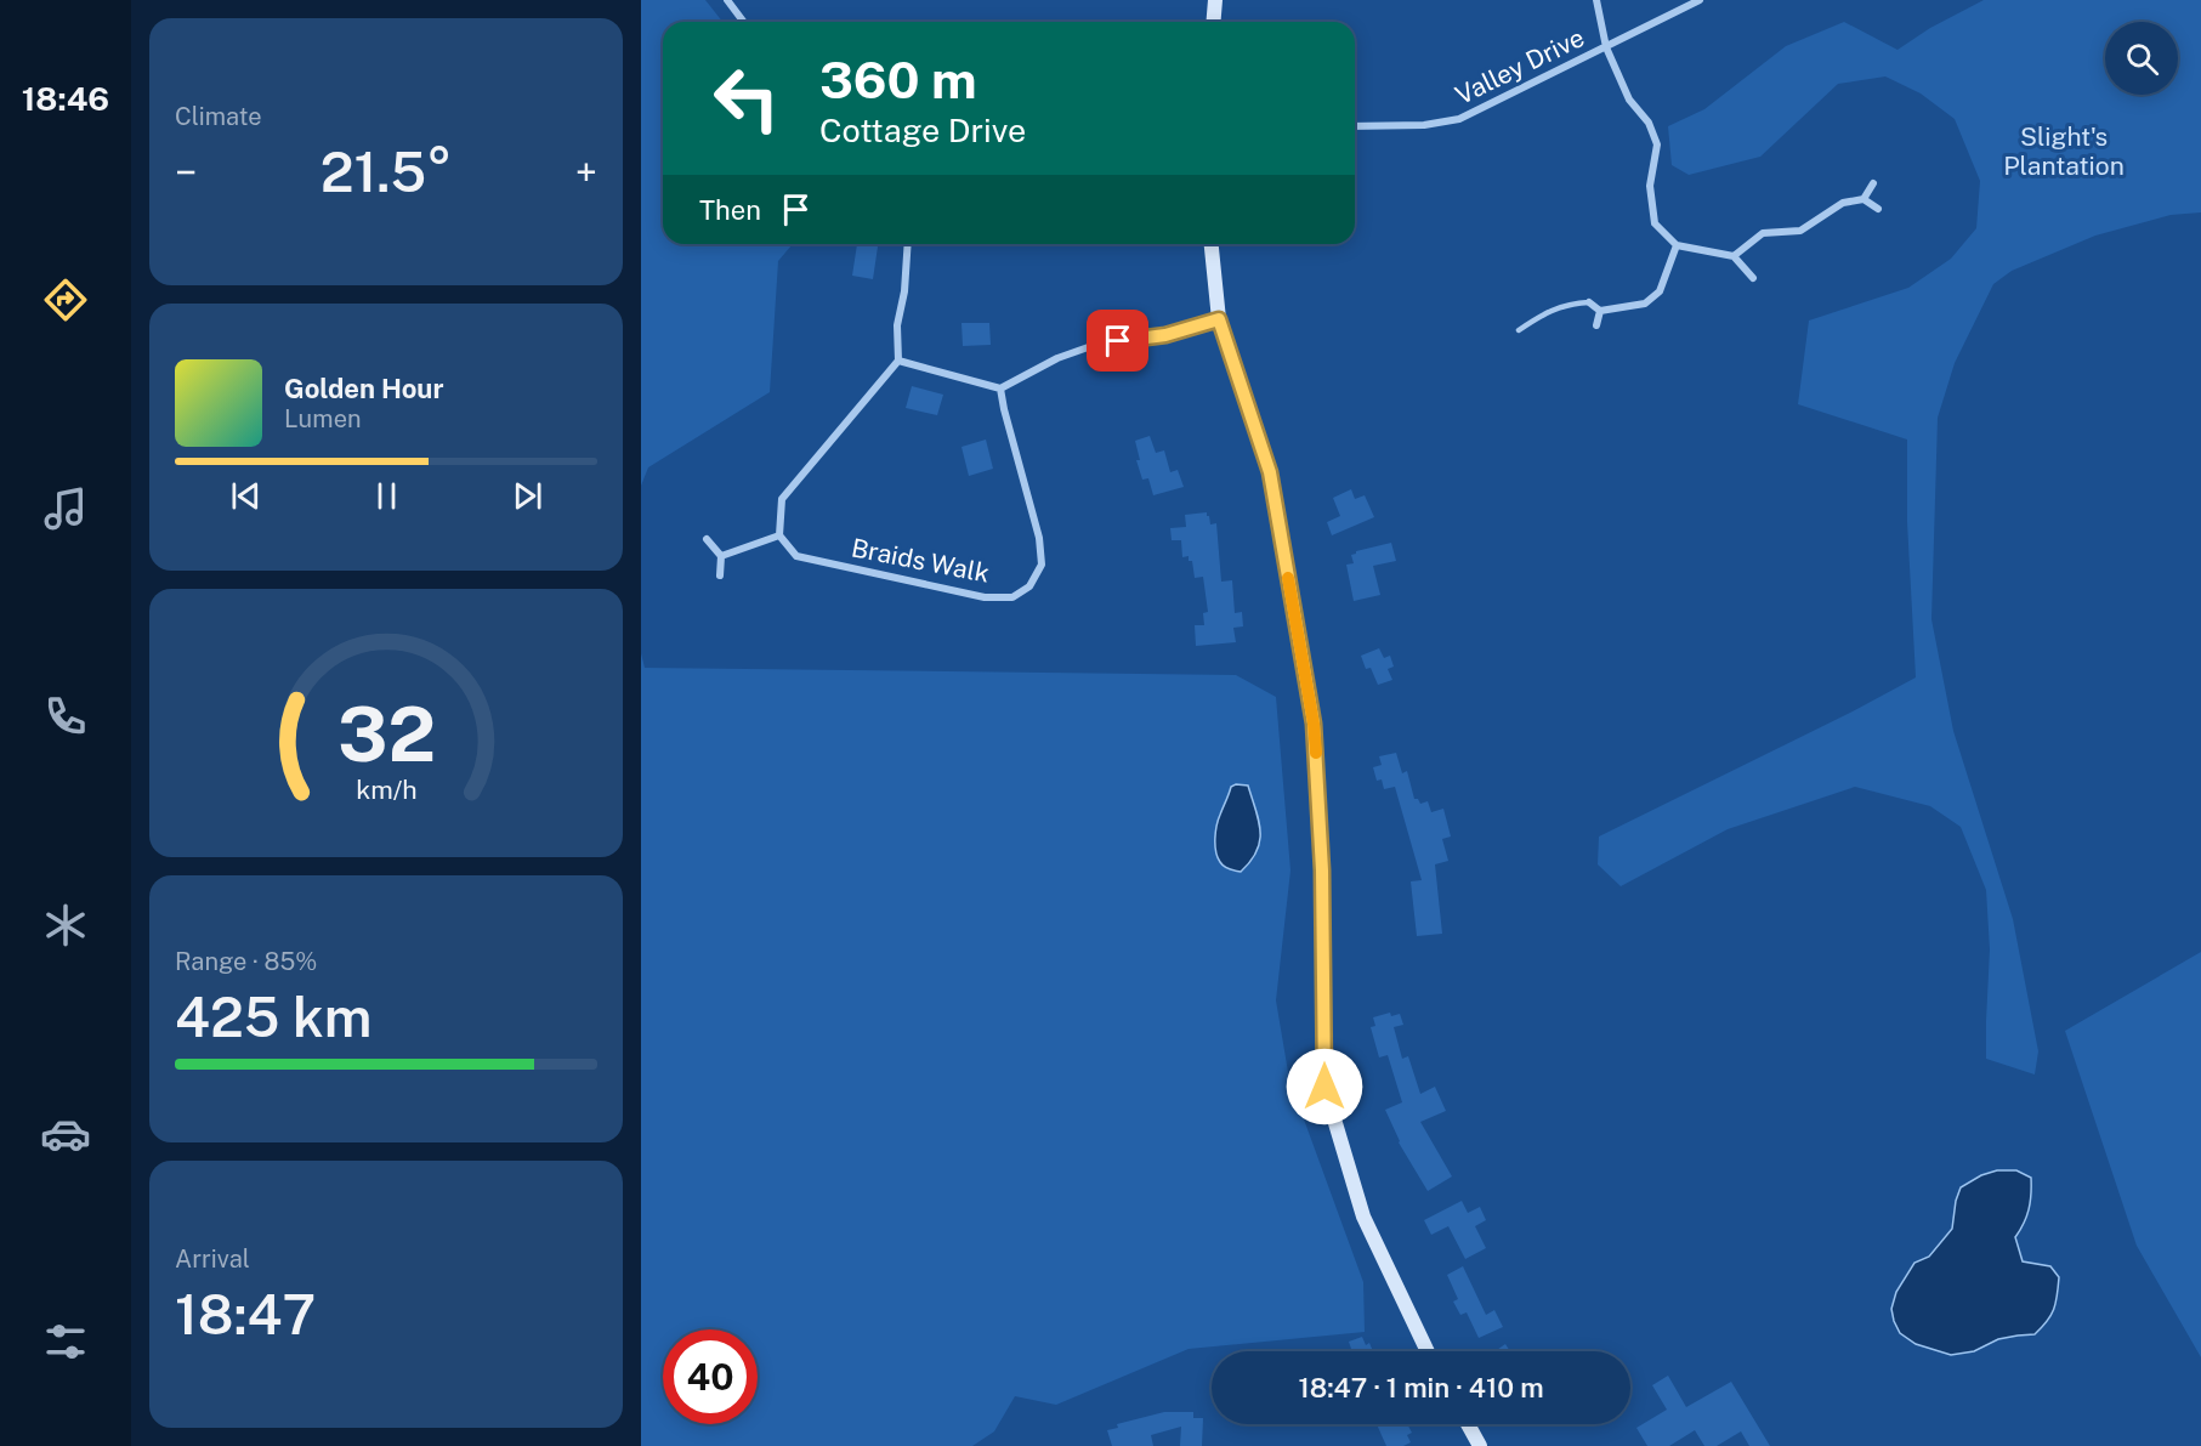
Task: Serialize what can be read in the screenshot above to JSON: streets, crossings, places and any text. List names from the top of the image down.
{
  "streets": {
    "street": ["Valley Drive", "Braids Walk"]
  },
  "parks": ["Slight's Plantation"],
  "page": {
    "tabs": "18:46",
    "tile": [
      "Climate",
      ["Range · 85%", "425 km"],
      ["Arrival", "18:47"]
    ],
    "turn": ["360 m", "Cottage Drive"],
    "heat": ["−", "21.5°", "+"],
    "then": "Then",
    "song": ["Golden Hour", "Lumen"],
    "limit": "40",
    "trip": "18:47 · 1 min · 410 m",
    "gauge": ["32", "km/h"]
  }
}
